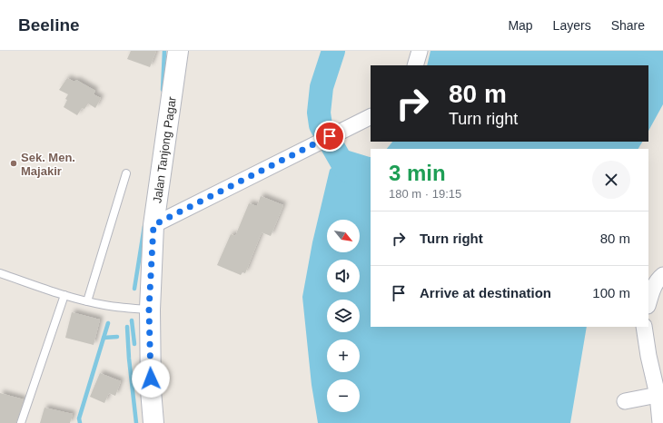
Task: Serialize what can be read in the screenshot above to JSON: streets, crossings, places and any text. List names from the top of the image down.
{
  "streets": {
    "main road": ["Jalan Tanjong Pagar"]
  },
  "places": ["Sek. Men. Majakir"],
  "north": "bottom right",
  "page": {
    "header": "Beeline",
    "nav": ["Map", "Layers", "Share"],
    "turn": ["80 m", "Turn right"],
    "heading": ["3 min", "180 m · 19:15"],
    "list": [
      {
        "name": "Turn right",
        "value": "80 m"
      },
      {
        "name": "Arrive at destination",
        "value": "100 m"
      }
    ],
    "map_buttons": ["+", "−"]
  }
}
